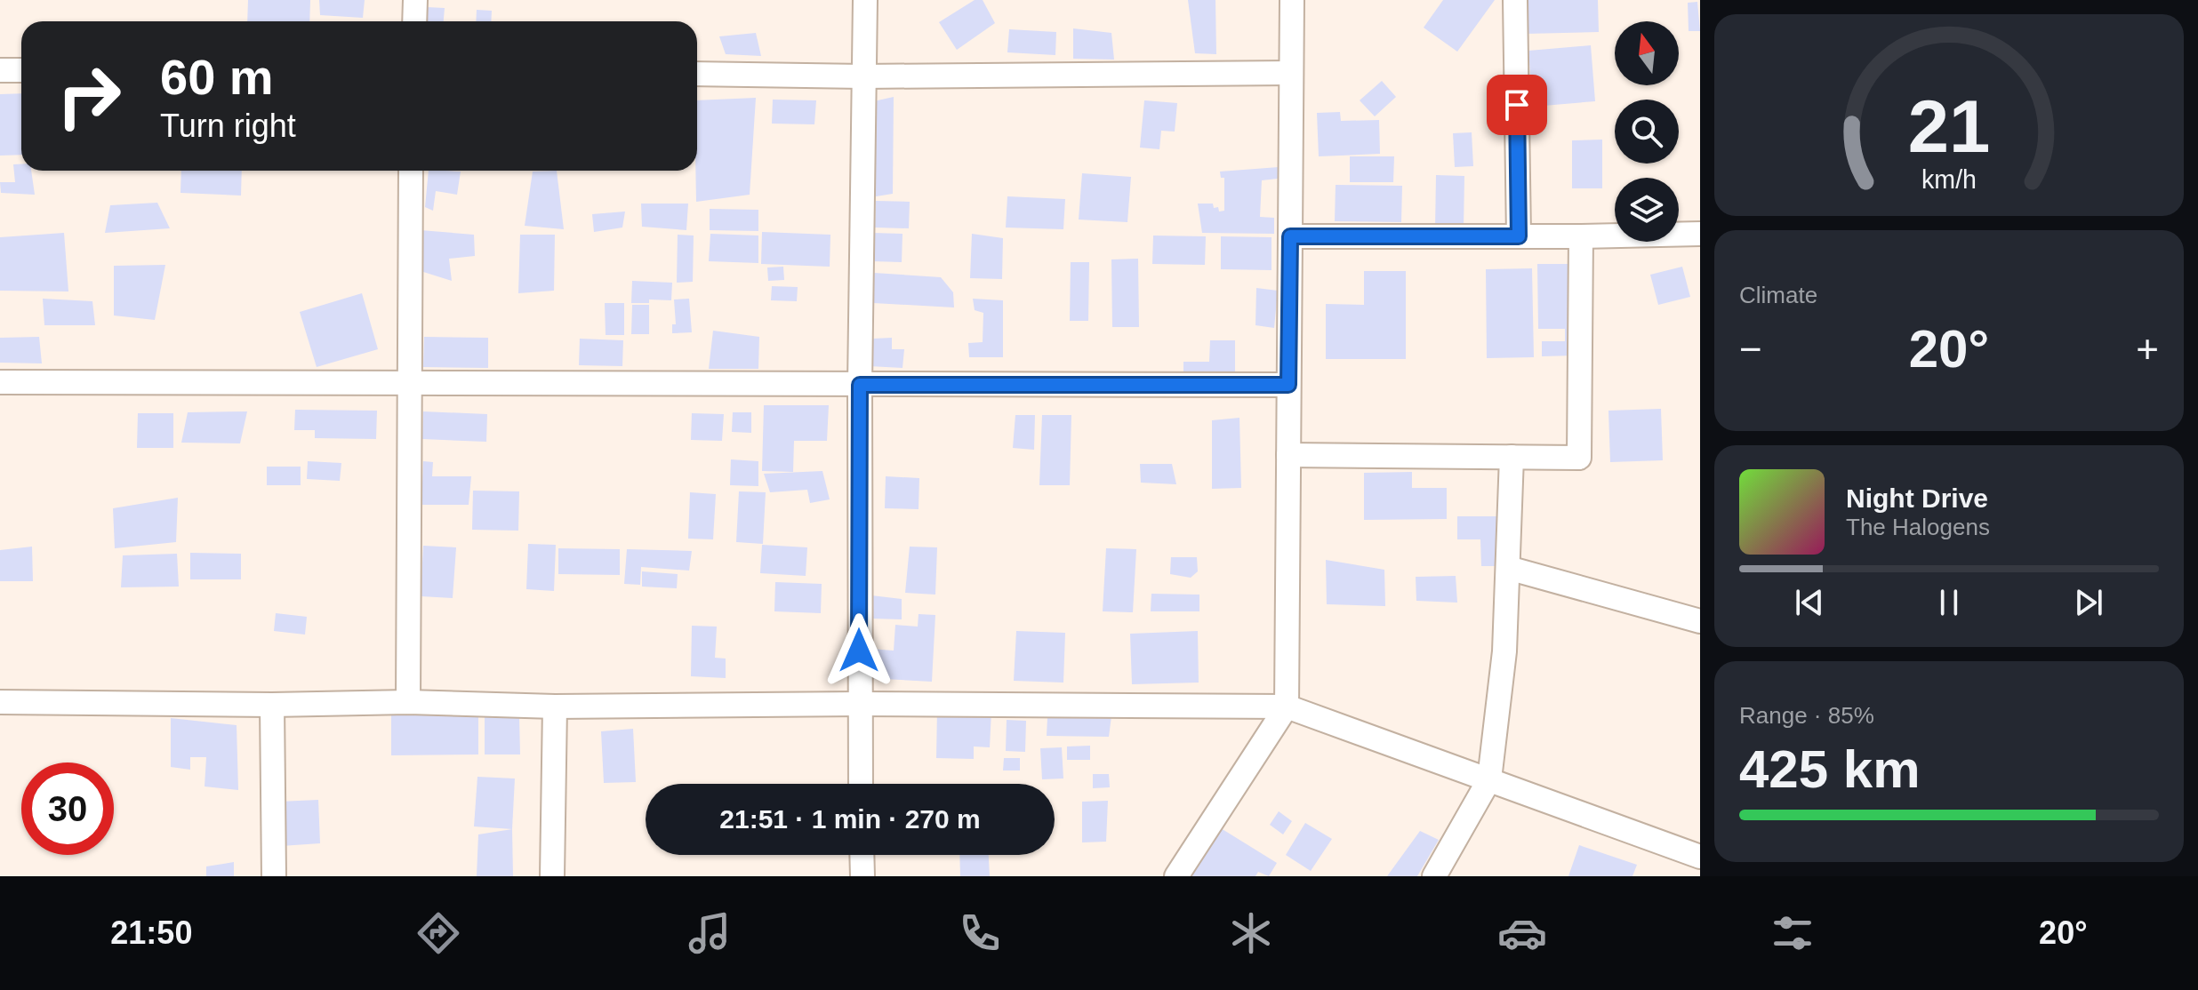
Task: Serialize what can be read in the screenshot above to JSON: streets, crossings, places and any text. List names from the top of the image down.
{
  "north": "top",
  "page": {
    "turn": ["60 m", "Turn right"],
    "tile": [
      "Climate",
      ["Range · 85%", "425 km"]
    ],
    "heat": ["−", "20°", "+"],
    "song": ["Night Drive", "The Halogens"],
    "limit": "30",
    "trip": "21:51 · 1 min · 270 m",
    "tabs": ["21:50", "20°"],
    "gauge": ["21", "km/h"]
  }
}
